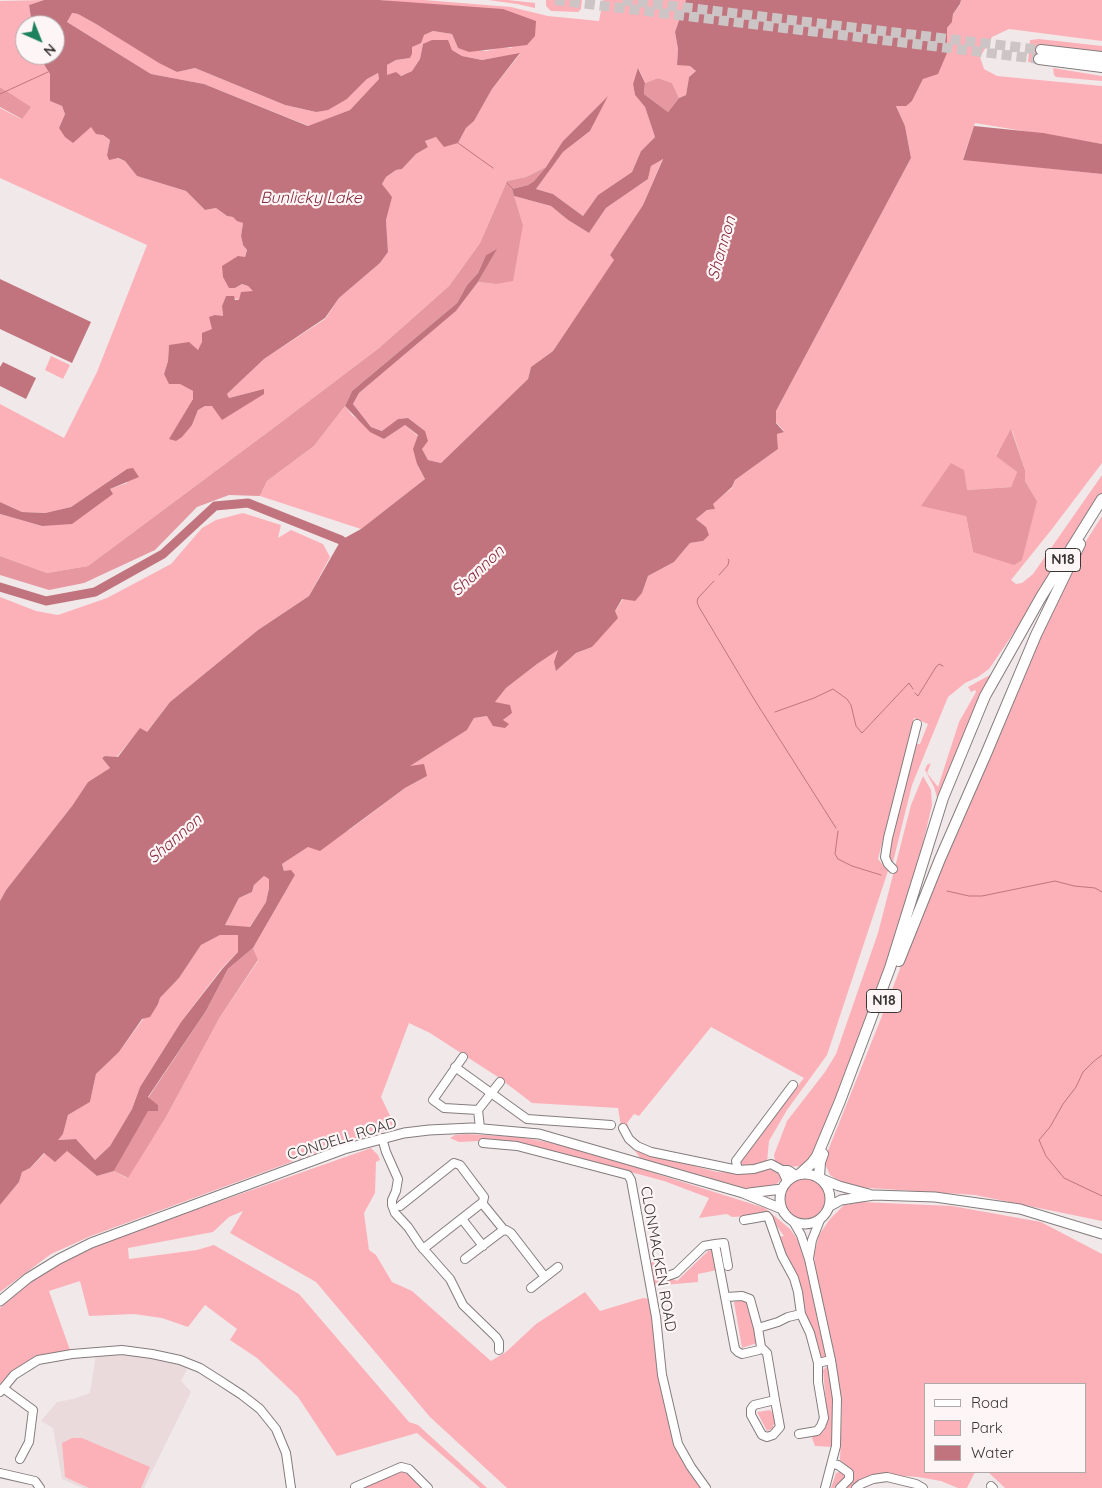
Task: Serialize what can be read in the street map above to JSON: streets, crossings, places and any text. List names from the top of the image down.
{
  "streets": {
    "highway": ["N18"],
    "main road": ["CONDELL ROAD"],
    "street": ["CLONMACKEN ROAD"]
  },
  "water": ["Bunlicky Lake", "Shannon"],
  "legend": ["Road", "Park", "Water"],
  "north": "bottom right"
}
